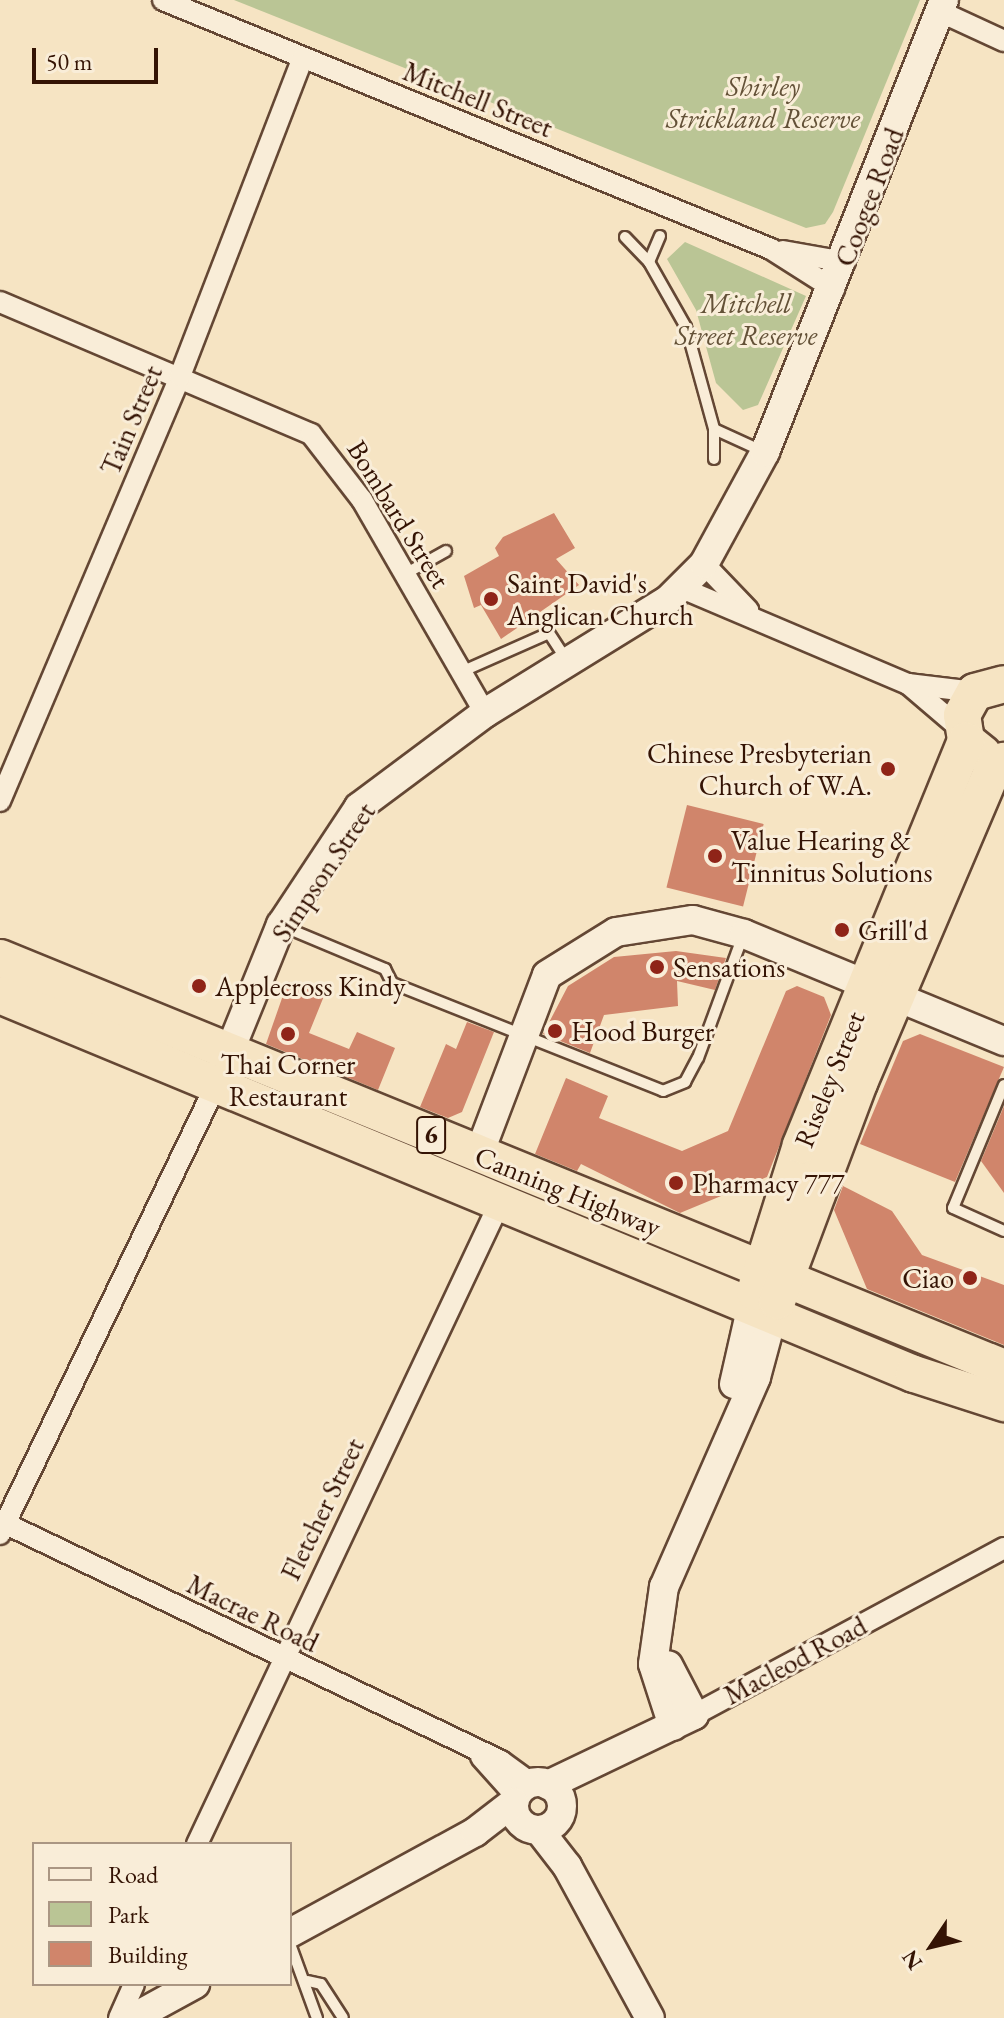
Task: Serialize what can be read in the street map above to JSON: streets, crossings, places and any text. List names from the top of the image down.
{
  "streets": {
    "highway": ["Riseley Street", "6", "Canning Highway"],
    "street": [
      "Mitchell Street",
      "Coogee Road",
      "Tain Street",
      "Bombard Street",
      "Simpson Street",
      "Fletcher Street",
      "Macrae Road",
      "Macleod Road"
    ]
  },
  "crossings": [
    ["Mitchell Street", "Coogee Road"],
    ["Mitchell Street", "Tain Street"],
    ["Coogee Road", "Simpson Street"],
    ["Tain Street", "Bombard Street"],
    ["Bombard Street", "Simpson Street"],
    ["Simpson Street", "Canning Highway"],
    ["Simpson Street", "Macrae Road"],
    ["Riseley Street", "Canning Highway"],
    ["Riseley Street", "Macleod Road"],
    ["Canning Highway", "Fletcher Street"],
    ["Fletcher Street", "Macrae Road"],
    ["Macrae Road", "Macleod Road"]
  ],
  "parks": ["Shirley Strickland Reserve", "Mitchell Street Reserve"],
  "places": [
    "Saint David's Anglican Church",
    "Chinese Presbyterian Church of W.A.",
    "Value Hearing & Tinnitus Solutions",
    "Grill'd",
    "Sensations",
    "Applecross Kindy",
    "Hood Burger",
    "Thai Corner Restaurant",
    "Pharmacy 777",
    "Ciao"
  ],
  "legend": ["Road", "Park", "Building"],
  "scale_bar": "50 m",
  "north": "bottom left"
}
